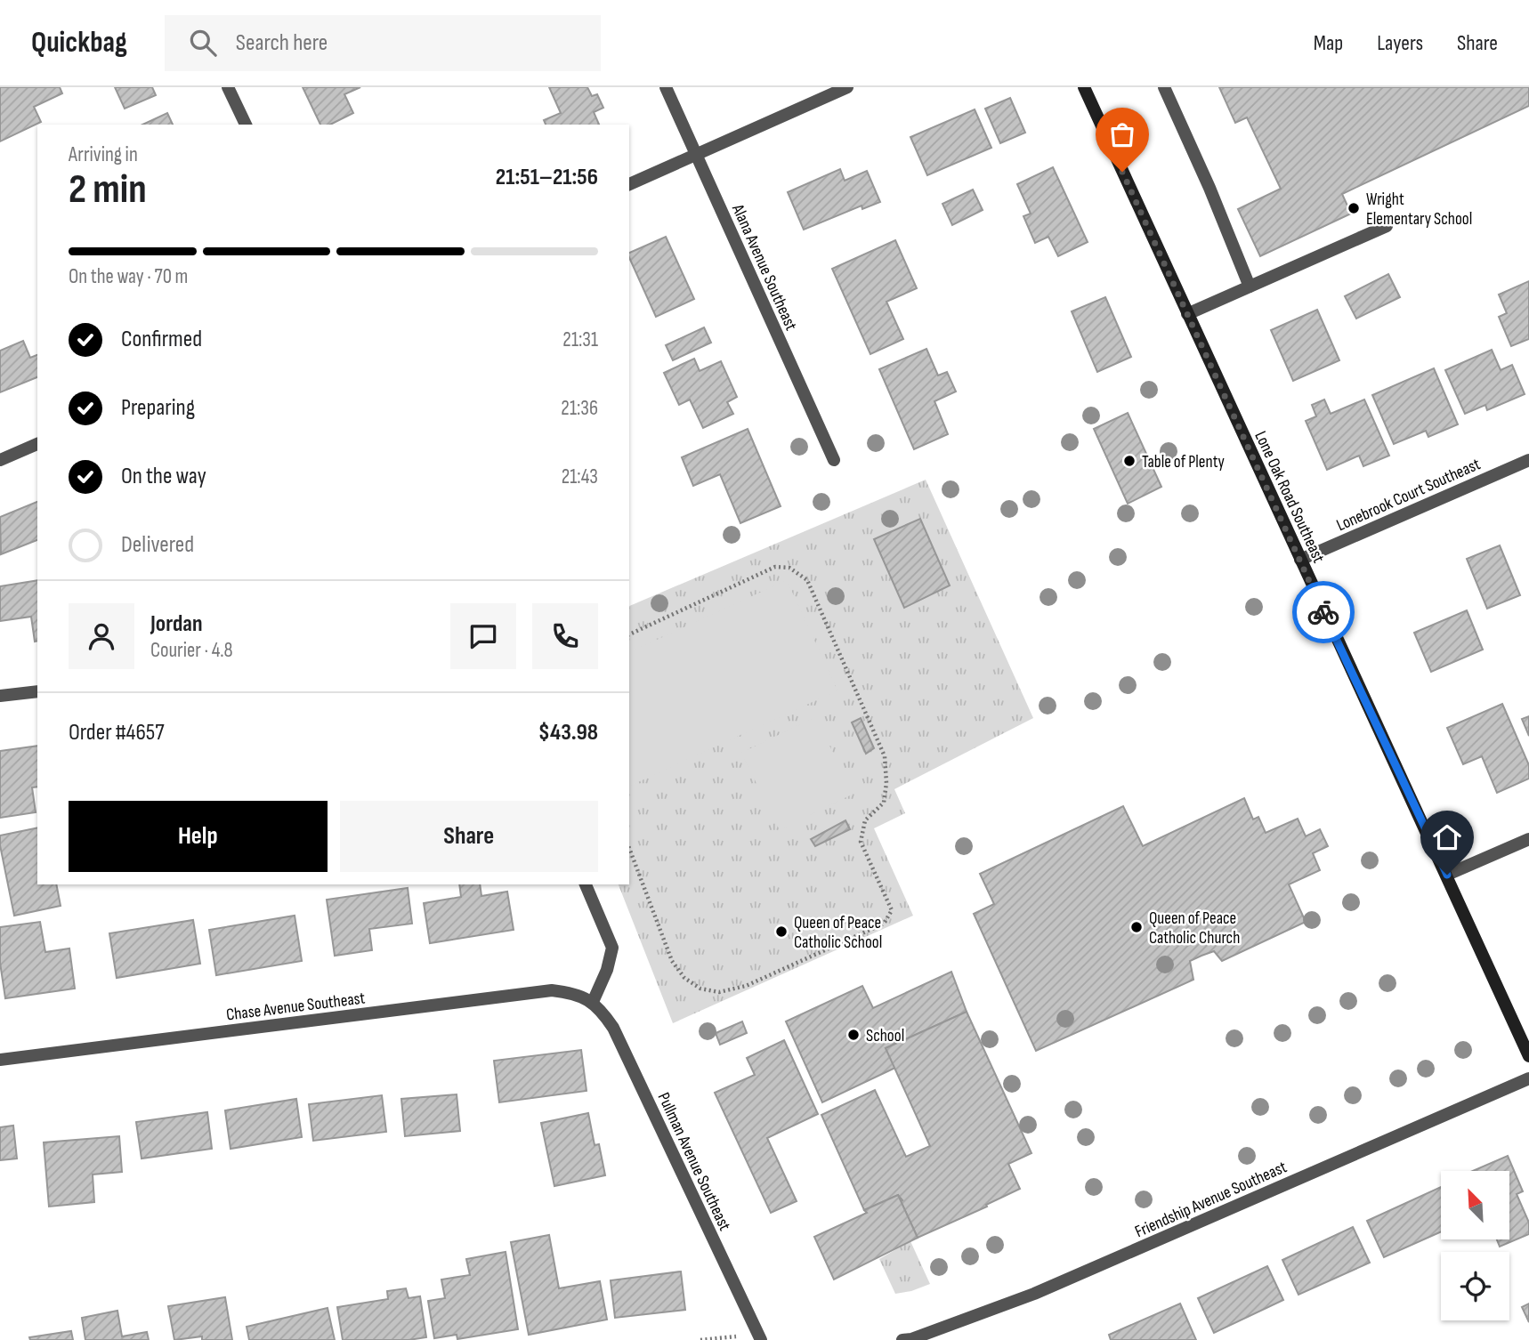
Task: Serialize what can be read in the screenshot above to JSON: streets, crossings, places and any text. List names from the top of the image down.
{
  "streets": {
    "street": [
      "Alana Avenue Southeast",
      "Lonebrook Court Southeast",
      "Lone Oak Road Southeast",
      "Chase Avenue Southeast",
      "Pullman Avenue Southeast",
      "Friendship Avenue Southeast"
    ]
  },
  "crossings": [
    ["Lonebrook Court Southeast", "Lone Oak Road Southeast"],
    ["Chase Avenue Southeast", "Pullman Avenue Southeast"]
  ],
  "places": [
    "Wright Elementary School",
    "Table of Plenty",
    "Queen of Peace Catholic Church",
    "Queen of Peace Catholic School",
    "School"
  ],
  "north": "top left",
  "page": {
    "header": "Quickbag",
    "search": "Search here",
    "nav": ["Map", "Layers", "Share"],
    "heading": ["2 min", "Arriving in", "21:51–21:56"],
    "panel": [
      "Jordan",
      "Courier · 4.8",
      "Order #4657",
      "$43.98"
    ],
    "bar": "On the way · 70 m",
    "list": [
      ["Confirmed", "21:31"],
      ["Preparing", "21:36"],
      ["On the way", "21:43"],
      "Delivered"
    ],
    "buttons": ["Help", "Share"]
  }
}
